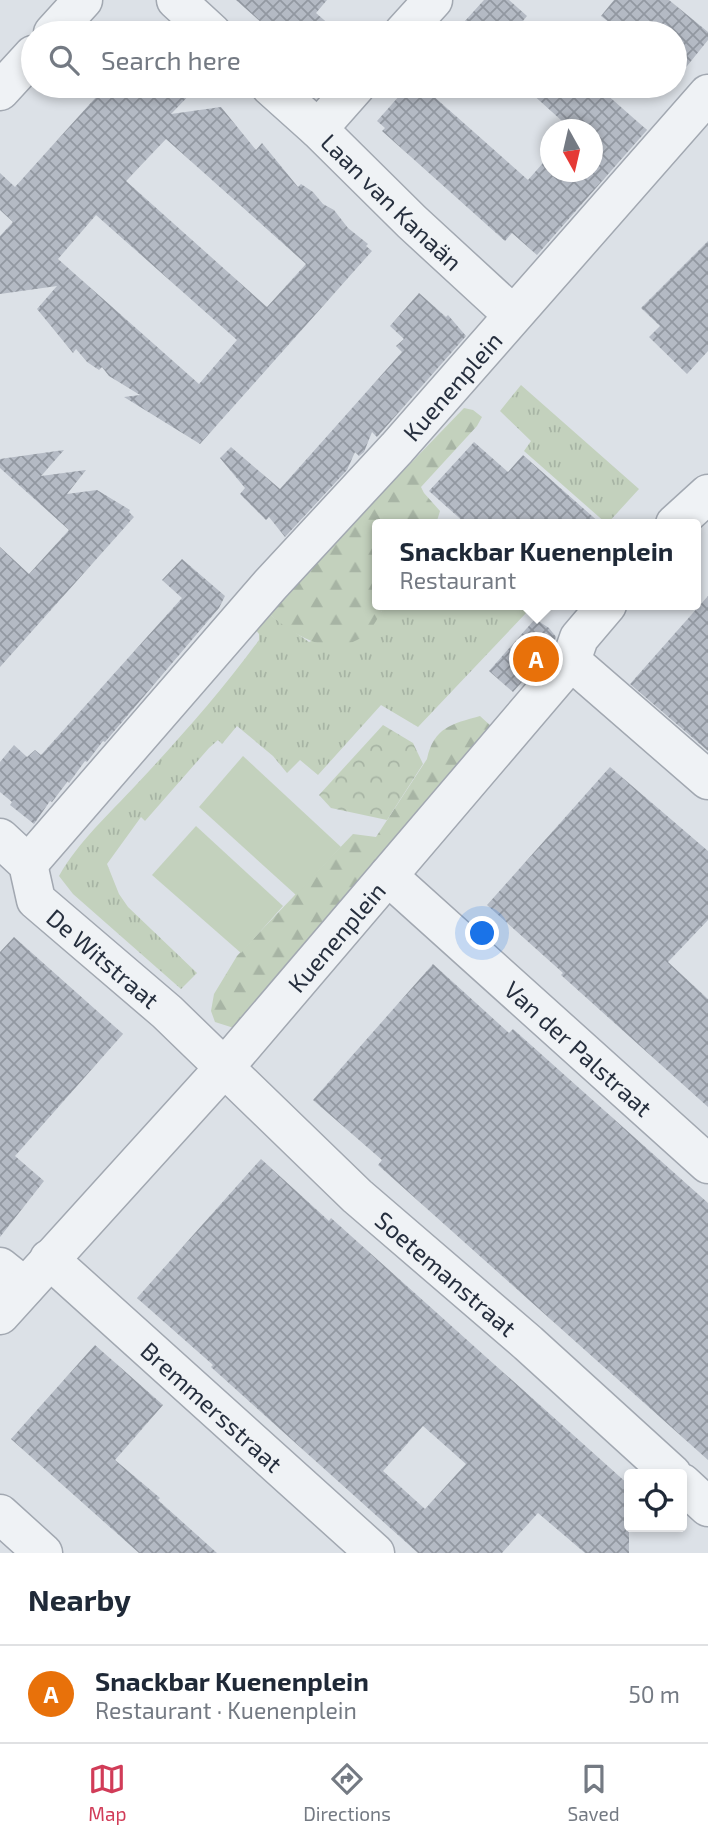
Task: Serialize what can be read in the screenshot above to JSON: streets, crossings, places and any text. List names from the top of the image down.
{
  "streets": {
    "street": [
      "Laan van Kanaän",
      "Kuenenplein",
      "De Witstraat",
      "Van der Palstraat",
      "Soetemanstraat",
      "Bremmersstraat"
    ]
  },
  "crossings": [
    ["Laan van Kanaän", "Kuenenplein"],
    ["Kuenenplein", "De Witstraat"],
    ["Kuenenplein", "Van der Palstraat"],
    ["Kuenenplein", "Soetemanstraat"],
    ["Kuenenplein", "Bremmersstraat"],
    ["De Witstraat", "Soetemanstraat"]
  ],
  "north": "bottom",
  "page": {
    "search": "Search here",
    "popup": ["Snackbar Kuenenplein", "Restaurant"],
    "pins": "A",
    "heading": "Nearby",
    "list": [
      {
        "mark": "A",
        "name": "Snackbar Kuenenplein",
        "note": "Restaurant · Kuenenplein",
        "value": "50 m"
      }
    ],
    "nav": ["Map", "Directions", "Saved"]
  }
}
